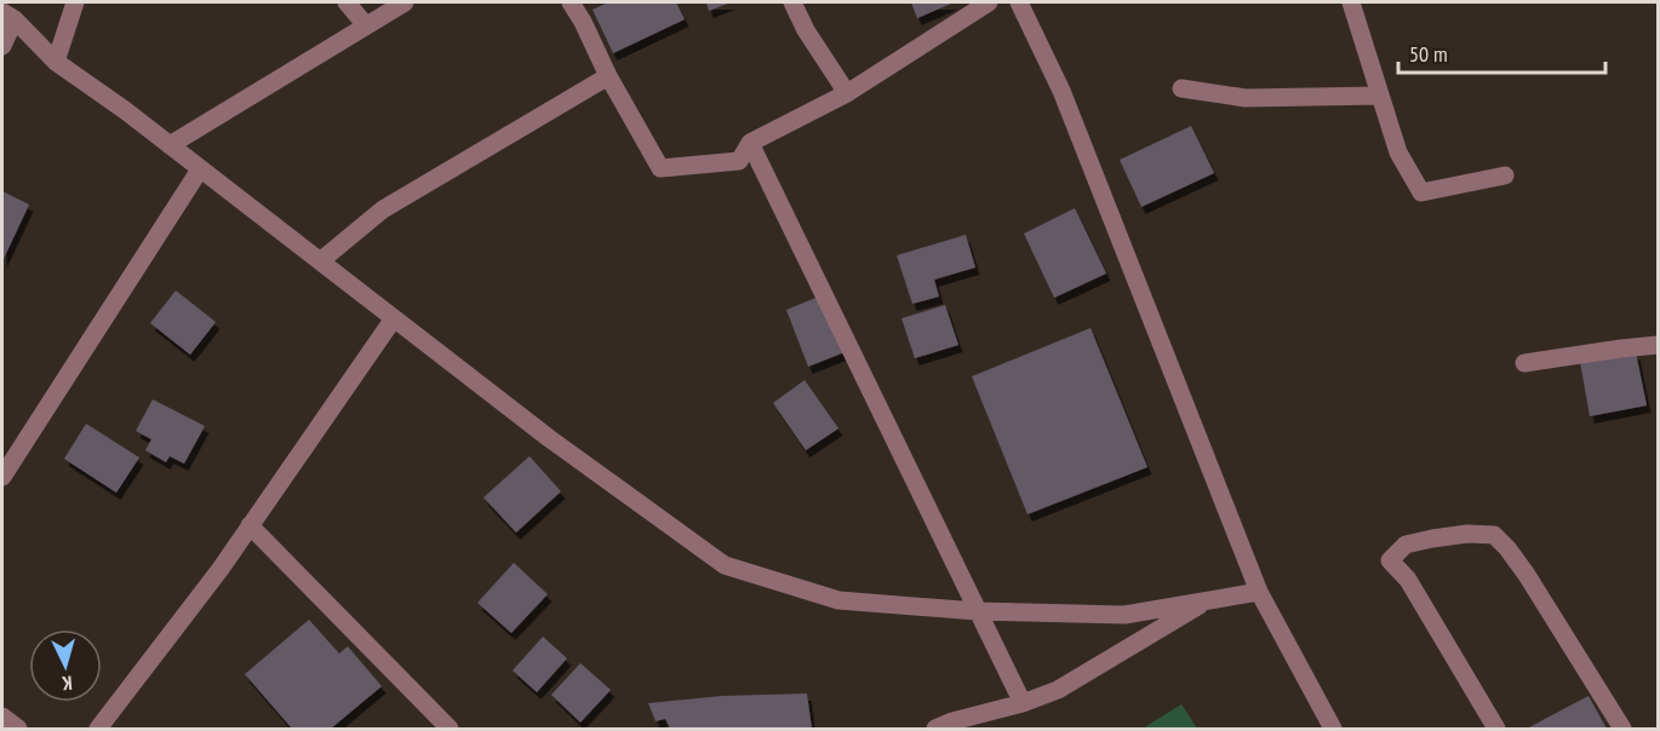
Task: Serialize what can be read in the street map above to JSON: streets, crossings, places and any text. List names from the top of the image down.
{
  "scale_bar": "50 m",
  "north": "bottom"
}
